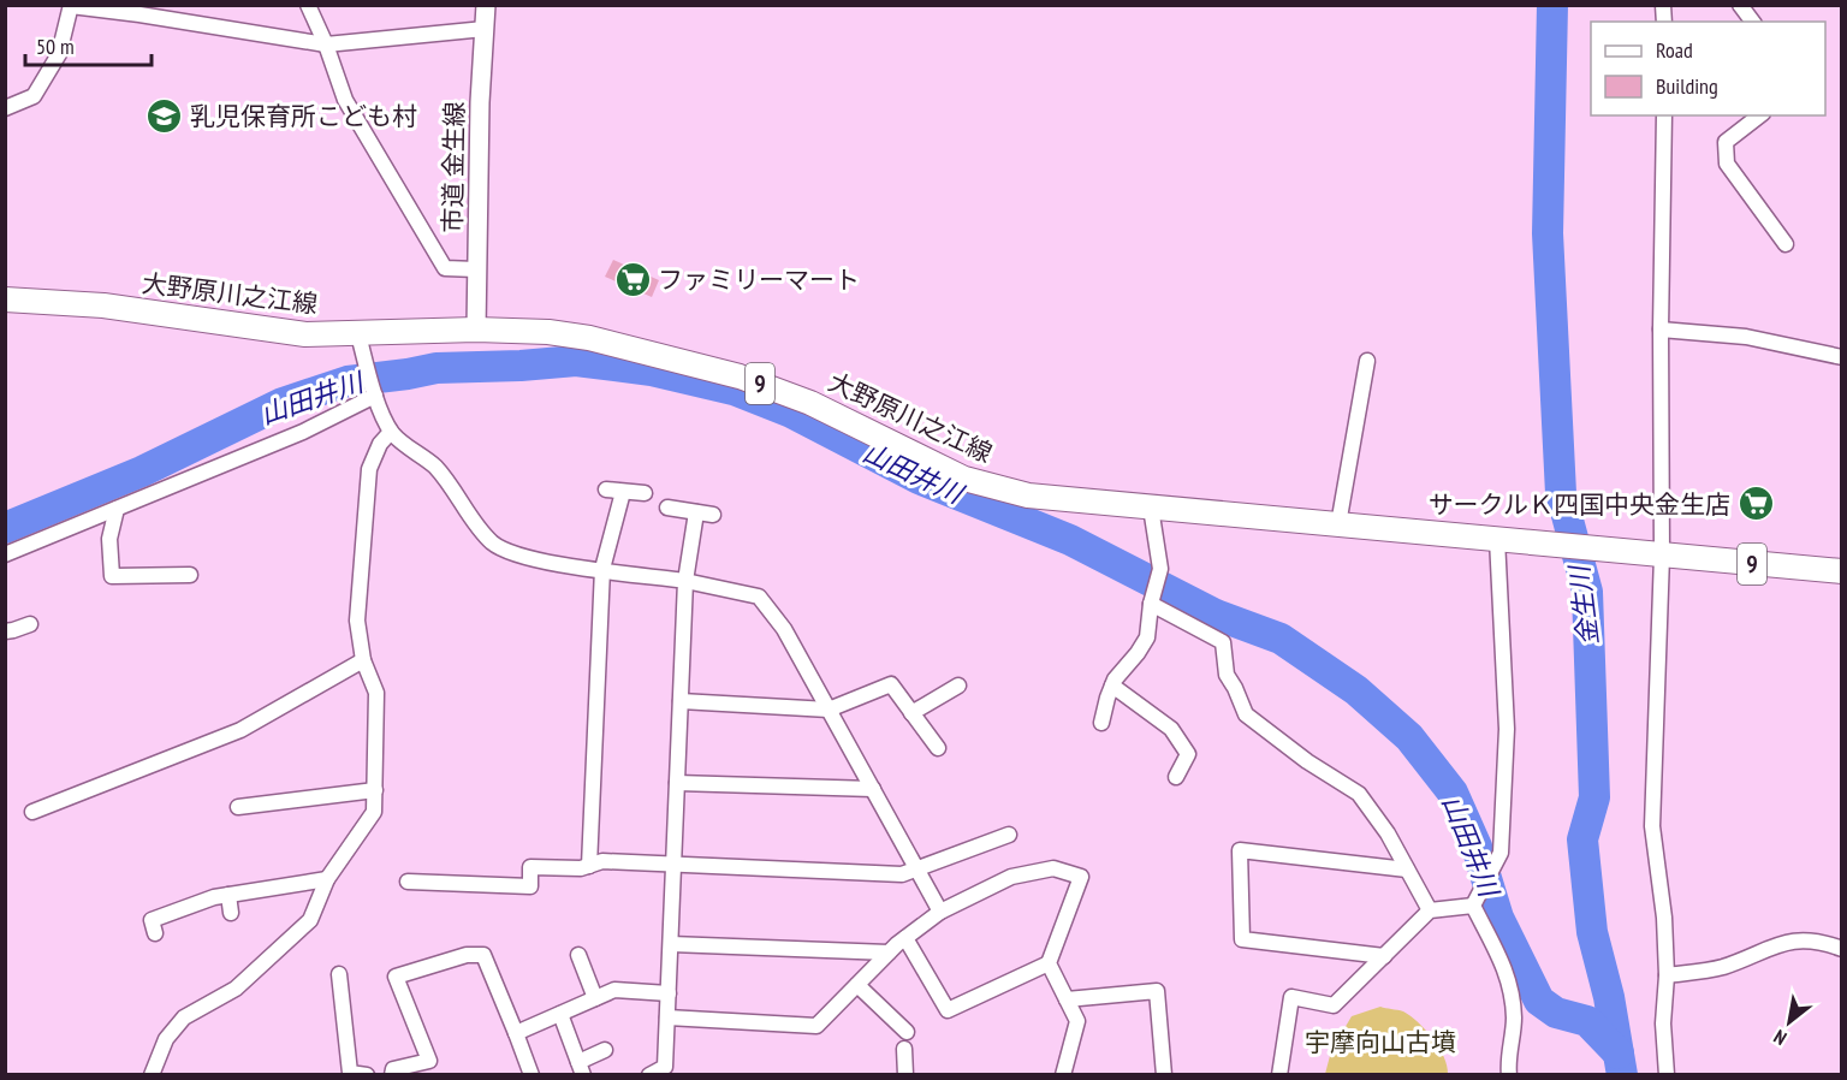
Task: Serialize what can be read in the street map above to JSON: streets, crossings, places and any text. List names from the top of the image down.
{
  "streets": {
    "main road": ["大野原川之江線", "9"],
    "street": ["市道 金生線"]
  },
  "crossings": [
    ["市道 金生線", "大野原川之江線"]
  ],
  "water": ["山田井川", "金生川"],
  "parks": ["宇摩向山古墳"],
  "places": {
    "school or university": ["乳児保育所こども村"],
    "supermarket": ["ファミリーマート", "サークルＫ四国中央金生店"]
  },
  "legend": ["Road", "Building"],
  "scale_bar": "50 m",
  "north": "bottom left"
}
